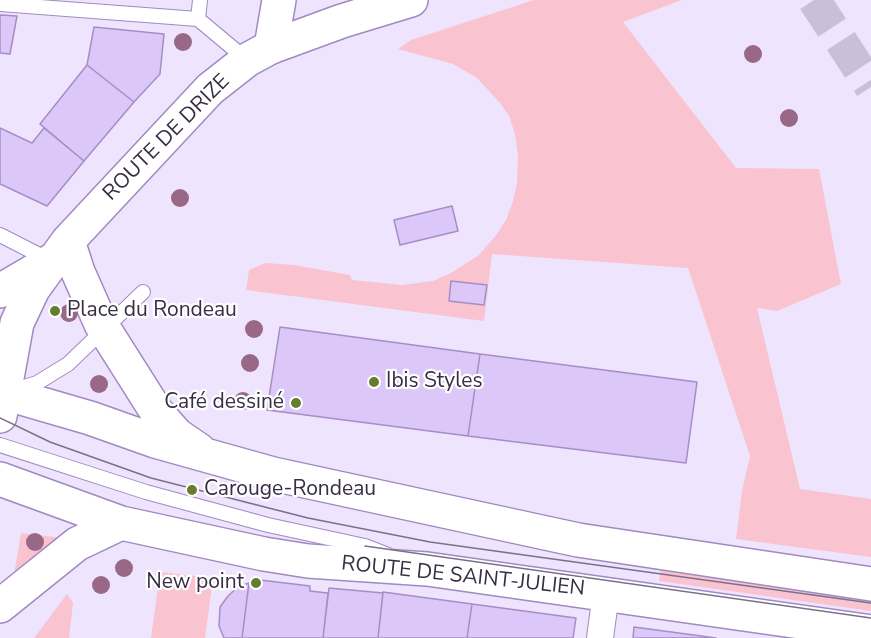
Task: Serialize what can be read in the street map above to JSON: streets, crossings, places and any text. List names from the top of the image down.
{
  "streets": {
    "main road": ["ROUTE DE DRIZE", "ROUTE DE SAINT-JULIEN"]
  },
  "places": [
    "Place du Rondeau",
    "Ibis Styles",
    "Café dessiné",
    "Carouge-Rondeau",
    "New point"
  ]
}
